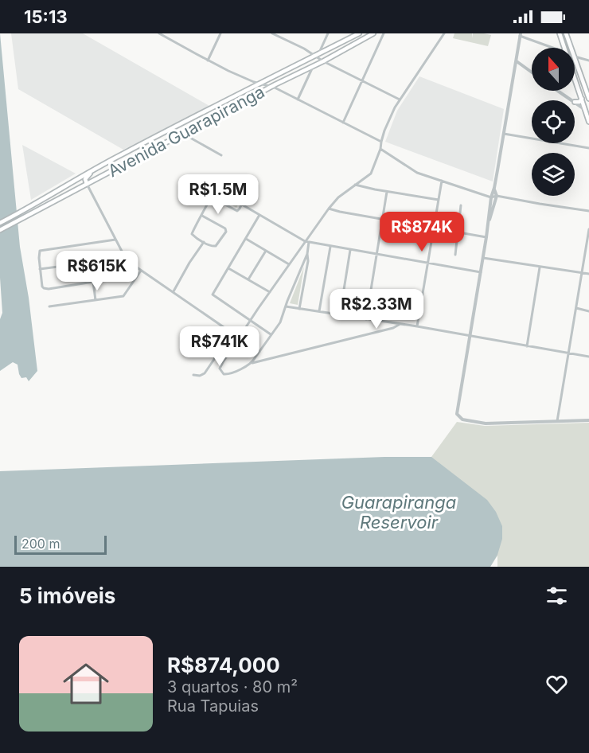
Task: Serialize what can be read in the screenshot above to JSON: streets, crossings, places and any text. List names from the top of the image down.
{
  "streets": {
    "main road": ["Avenida Guarapiranga"]
  },
  "water": ["Guarapiranga Reservoir"],
  "scale_bar": "200 m",
  "north": "top",
  "page": {
    "status": "15:13",
    "price": [
      "R$1.5M",
      "R$874K",
      "R$615K",
      "R$2.33M",
      "R$741K"
    ],
    "scale": "200 m",
    "heading": "5 imóveis",
    "list": [
      {
        "name": "R$874,000",
        "note": "3 quartos · 80 m² · Rua Tapuias"
      }
    ]
  }
}
